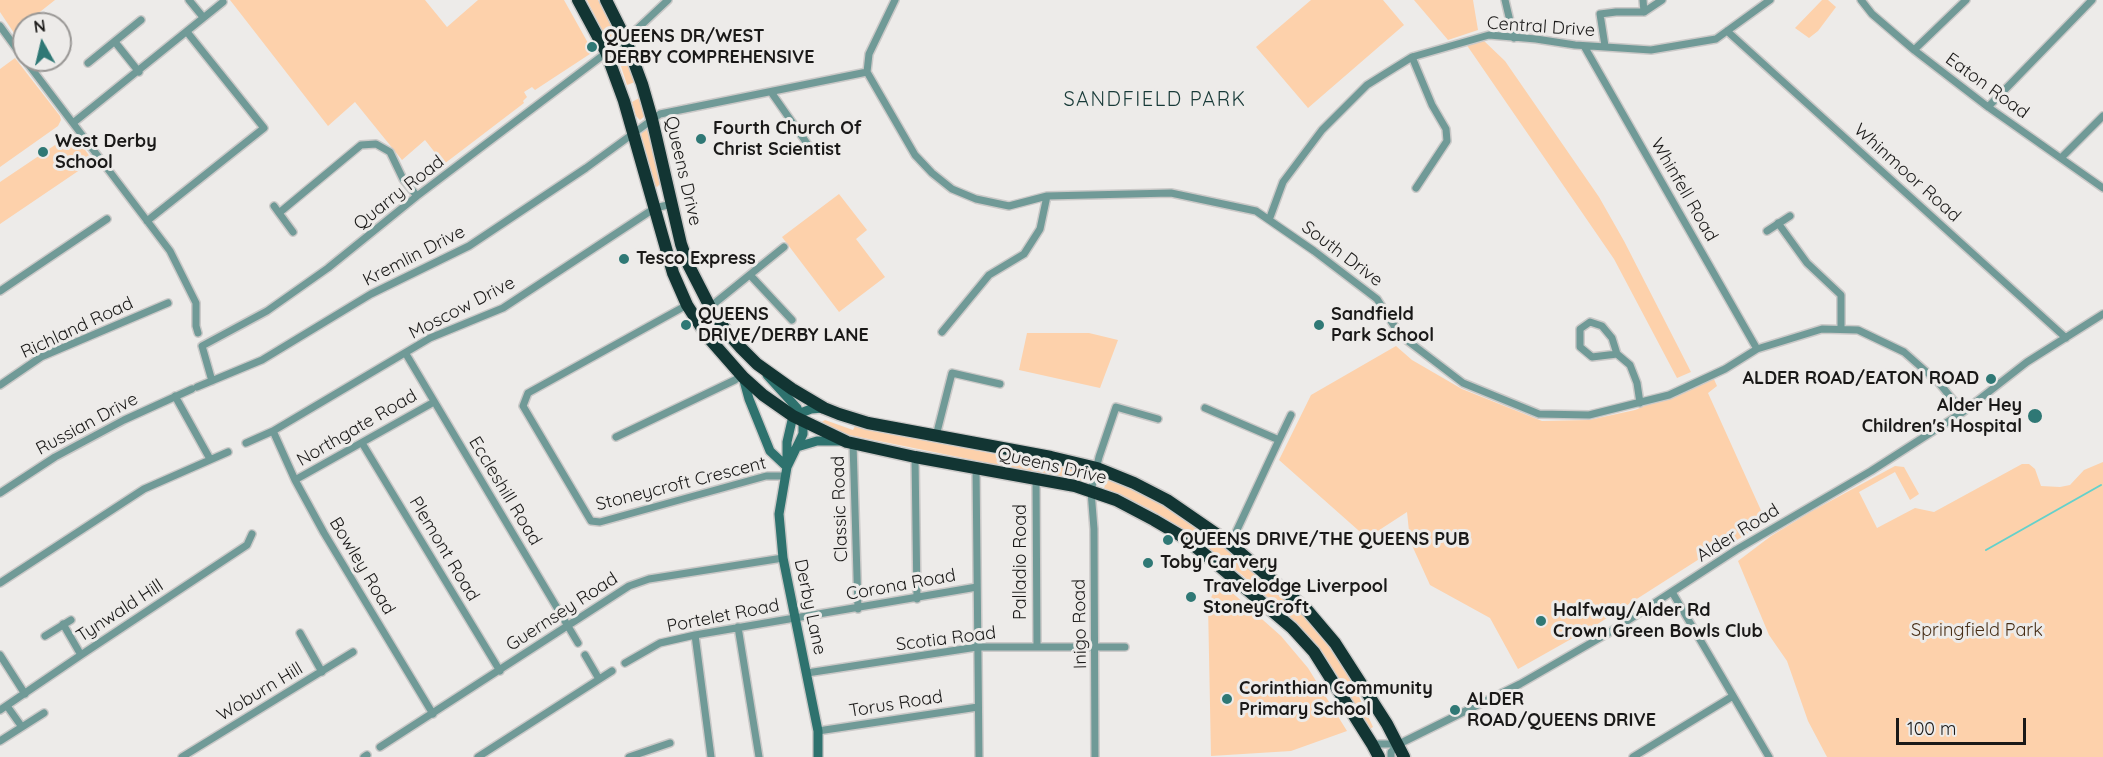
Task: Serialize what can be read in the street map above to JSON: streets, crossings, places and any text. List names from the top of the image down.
{
  "streets": {
    "highway": ["Queens Drive"],
    "street": [
      "Central Drive",
      "Eaton Road",
      "Whinmoor Road",
      "Whinfell Road",
      "Quarry Road",
      "South Drive",
      "Kremlin Drive",
      "Moscow Drive",
      "Richland Road",
      "Russian Drive",
      "Northgate Road",
      "Stoneycroft Crescent",
      "Eccleshill Road",
      "Classic Road",
      "Alder Road",
      "Plemont Road",
      "Palladio Road",
      "Bowley Road",
      "Corona Road",
      "Derby Lane",
      "Tynwald Hill",
      "Guernsey Road",
      "Portelet Road",
      "Inigo Road",
      "Scotia Road",
      "Woburn Hill",
      "Torus Road"
    ]
  },
  "crossings": [
    ["Central Drive", "Whinmoor Road"],
    ["Central Drive", "Whinfell Road"],
    ["Central Drive", "South Drive"],
    ["Queens Drive", "Quarry Road"],
    ["Queens Drive", "Kremlin Drive"],
    ["Queens Drive", "Moscow Drive"],
    ["Queens Drive", "Stoneycroft Crescent"],
    ["Queens Drive", "Classic Road"],
    ["Queens Drive", "Alder Road"],
    ["Queens Drive", "Palladio Road"],
    ["Queens Drive", "Derby Lane"],
    ["Queens Drive", "Inigo Road"],
    ["Whinmoor Road", "Alder Road"],
    ["Whinfell Road", "South Drive"],
    ["Quarry Road", "Kremlin Drive"],
    ["South Drive", "Kremlin Drive"],
    ["South Drive", "Alder Road"],
    ["Kremlin Drive", "Russian Drive"],
    ["Moscow Drive", "Eccleshill Road"],
    ["Moscow Drive", "Bowley Road"],
    ["Northgate Road", "Eccleshill Road"],
    ["Northgate Road", "Plemont Road"],
    ["Northgate Road", "Bowley Road"],
    ["Stoneycroft Crescent", "Derby Lane"],
    ["Eccleshill Road", "Guernsey Road"],
    ["Classic Road", "Corona Road"],
    ["Plemont Road", "Guernsey Road"],
    ["Palladio Road", "Scotia Road"],
    ["Bowley Road", "Guernsey Road"],
    ["Corona Road", "Derby Lane"],
    ["Corona Road", "Portelet Road"],
    ["Derby Lane", "Guernsey Road"],
    ["Derby Lane", "Portelet Road"],
    ["Derby Lane", "Scotia Road"],
    ["Derby Lane", "Torus Road"],
    ["Inigo Road", "Scotia Road"]
  ],
  "districts": ["SANDFIELD PARK"],
  "parks": ["Springfield Park"],
  "places": [
    "QUEENS DR/WEST DERBY COMPREHENSIVE",
    "Fourth Church Of Christ Scientist",
    "West Derby School",
    "Tesco Express",
    "QUEENS DRIVE/DERBY LANE",
    "Sandfield Park School",
    "ALDER ROAD/EATON ROAD",
    "Alder Hey Children's Hospital",
    "QUEENS DRIVE/THE QUEENS PUB",
    "Toby Carvery",
    "Travelodge Liverpool StoneyCroft",
    "Halfway/Alder Rd Crown Green Bowls Club",
    "Corinthian Community Primary School",
    "ALDER ROAD/QUEENS DRIVE"
  ],
  "scale_bar": "100 m",
  "north": "top"
}
